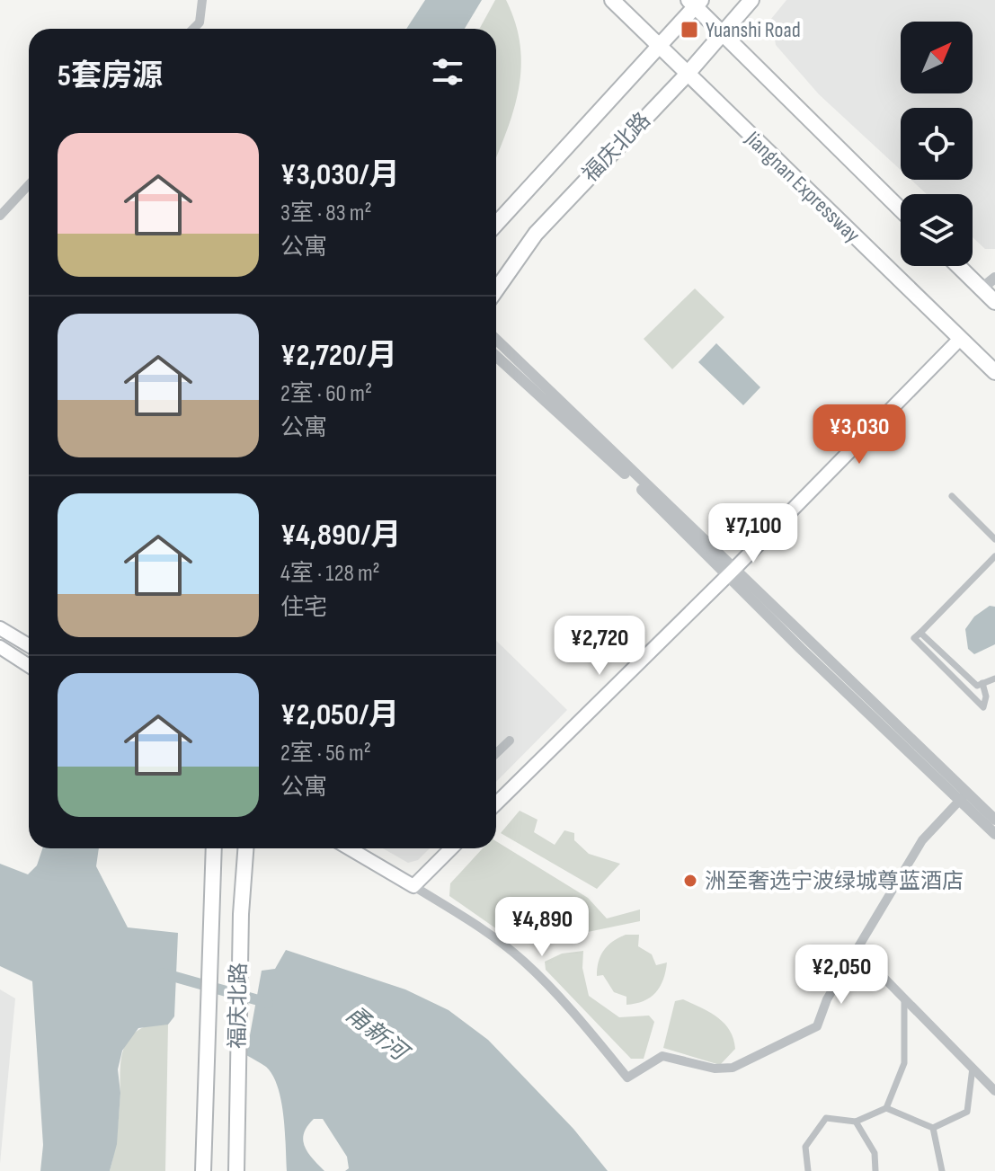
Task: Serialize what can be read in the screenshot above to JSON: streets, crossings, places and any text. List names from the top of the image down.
{
  "streets": {
    "main road": ["福庆北路", "Jiangnan Expressway"]
  },
  "crossings": [
    ["福庆北路", "Jiangnan Expressway"]
  ],
  "water": ["甬新河"],
  "places": {
    "transit": ["Yuanshi Road"],
    "other": ["洲至奢选宁波绿城尊蓝酒店"]
  },
  "north": "top right",
  "page": {
    "heading": "5套房源",
    "list": [
      {
        "name": "¥3,030/月",
        "note": "3室 · 83 m² · 公寓"
      },
      {
        "name": "¥2,720/月",
        "note": "2室 · 60 m² · 公寓"
      },
      {
        "name": "¥4,890/月",
        "note": "4室 · 128 m² · 住宅"
      },
      {
        "name": "¥2,050/月",
        "note": "2室 · 56 m² · 公寓"
      }
    ],
    "price": [
      "¥3,030",
      "¥7,100",
      "¥2,720",
      "¥4,890",
      "¥2,050"
    ]
  }
}
